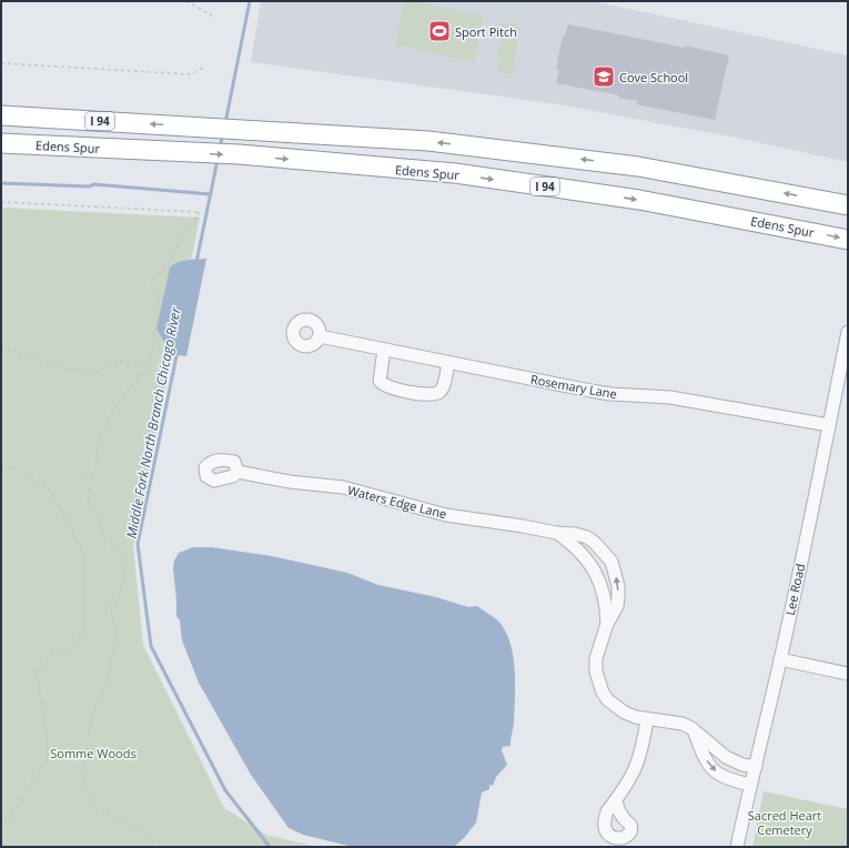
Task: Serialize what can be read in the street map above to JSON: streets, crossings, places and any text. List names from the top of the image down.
{
  "streets": {
    "highway": ["I 94", "Edens Spur"],
    "street": ["Rosemary Lane", "Waters Edge Lane", "Lee Road"]
  },
  "crossings": [
    ["Rosemary Lane", "Lee Road"],
    ["Waters Edge Lane", "Lee Road"]
  ],
  "water": ["Middle Fork North Branch Chicago River"],
  "parks": ["Somme Woods", "Sacred Heart Cemetery"],
  "places": {
    "sports": ["Sport Pitch"],
    "school or university": ["Cove School"]
  }
}
